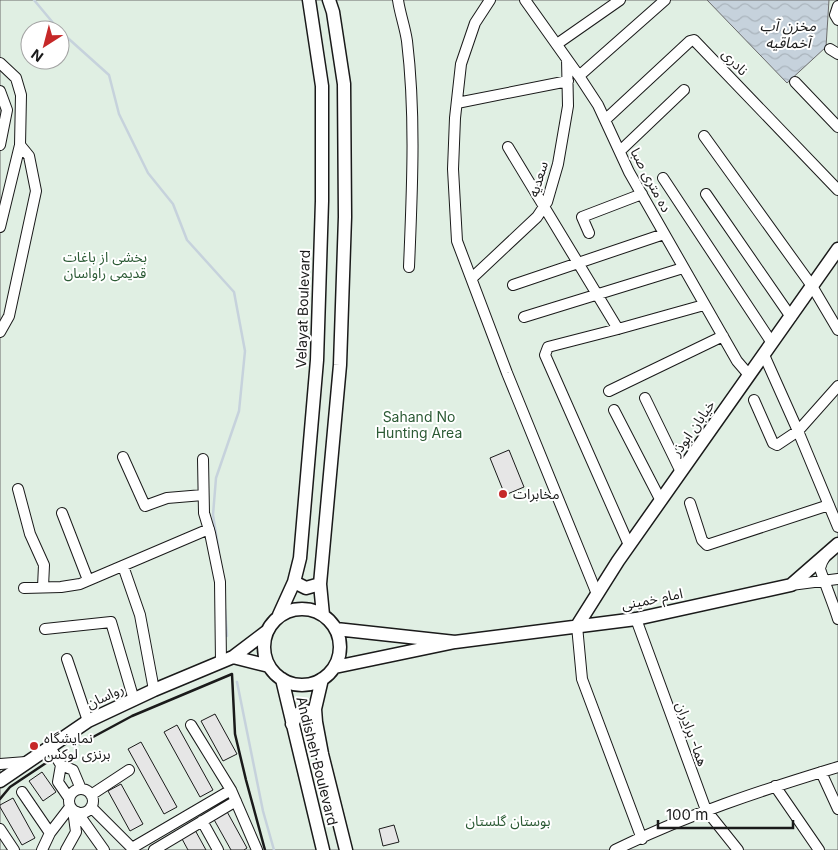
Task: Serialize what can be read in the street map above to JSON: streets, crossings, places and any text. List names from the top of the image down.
{
  "streets": {
    "main road": [
      "Velayat Boulevard",
      "خیابان ابوذر",
      "امام خمینی",
      "رواسان",
      "Andisheh Boulevard"
    ],
    "street": [
      "نادری",
      "سعدیه",
      "ده متری صبا",
      "هما- برادران"
    ]
  },
  "crossings": [
    ["نادری", "ده متری صبا"],
    ["سعدیه", "ده متری صبا"],
    ["ده متری صبا", "خیابان ابوذر"],
    ["Velayat Boulevard", "رواسان"],
    ["Velayat Boulevard", "Andisheh Boulevard"],
    ["خیابان ابوذر", "امام خمینی"],
    ["امام خمینی", "هما- برادران"],
    ["رواسان", "Andisheh Boulevard"]
  ],
  "water": ["مخزن آب آخماقیه"],
  "parks": ["بخشی از باغات قدیمی راواسان", "Sahand No Hunting Area", "بوستان گلستان"],
  "places": ["مخابرات", "نمایشگاه برنزی لوکس"],
  "scale_bar": "100 m",
  "north": "bottom left"
}
